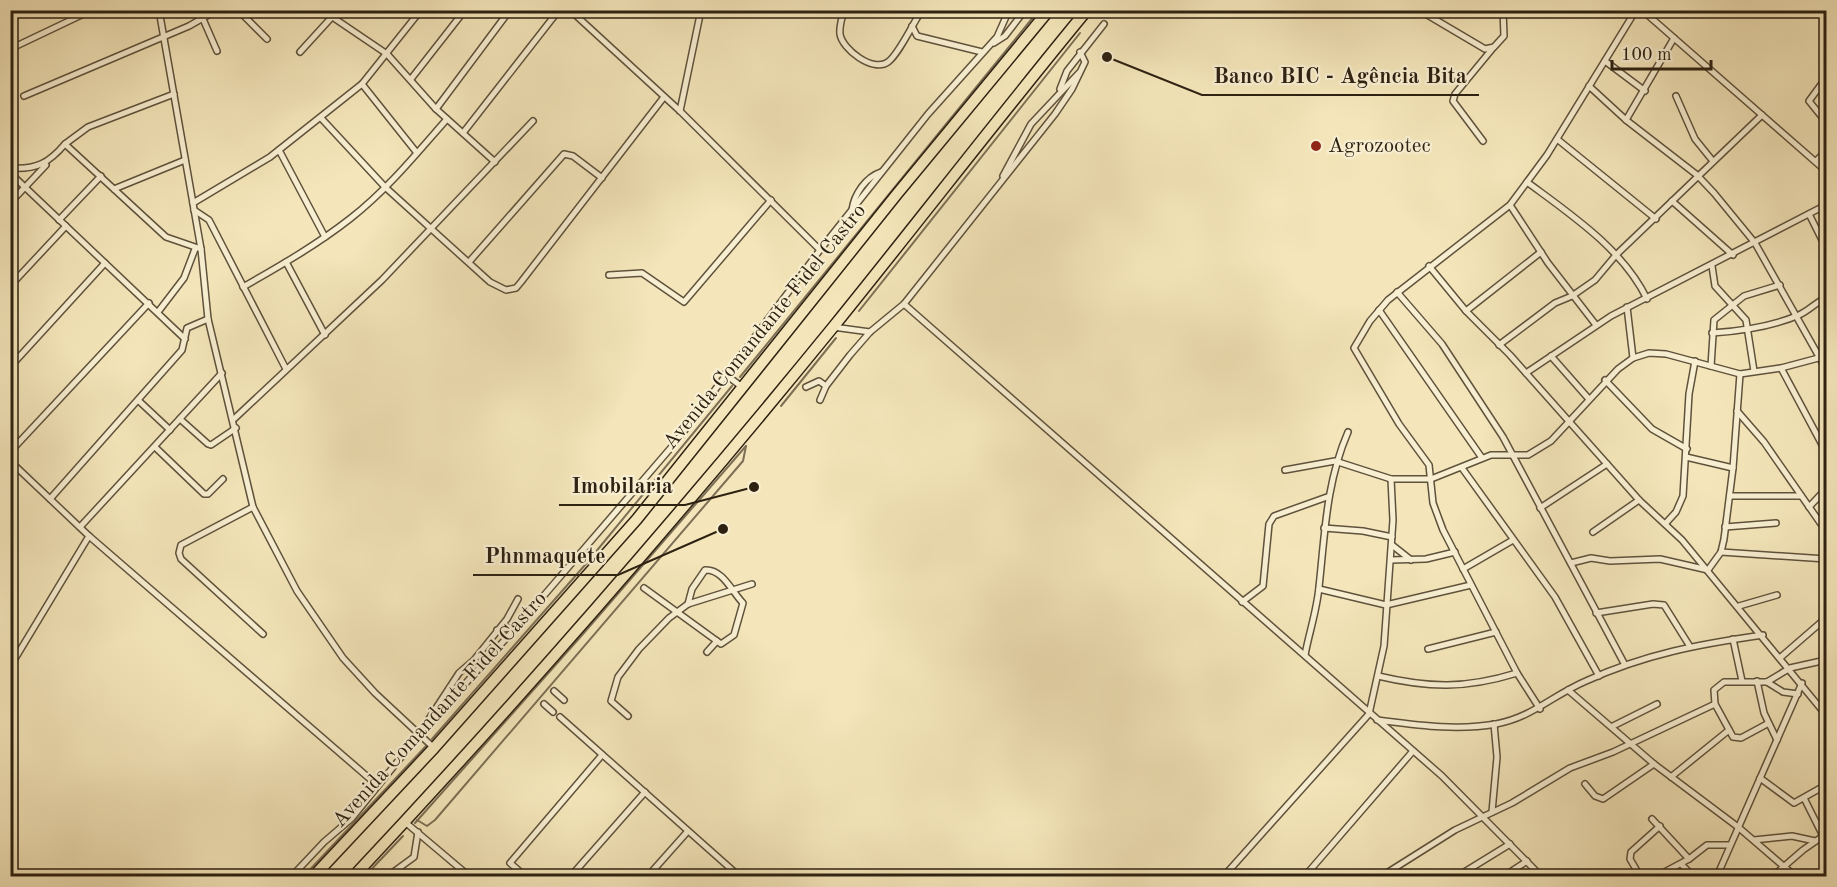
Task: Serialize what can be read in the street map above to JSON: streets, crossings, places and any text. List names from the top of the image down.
{
  "streets": {
    "highway": ["Avenida Comandante Fidel Castro"]
  },
  "places": [
    "Banco BIC - Agência Bita",
    "Agrozootec",
    "Imobilaria",
    "Phnmaquete"
  ],
  "scale_bar": "100 m"
}
